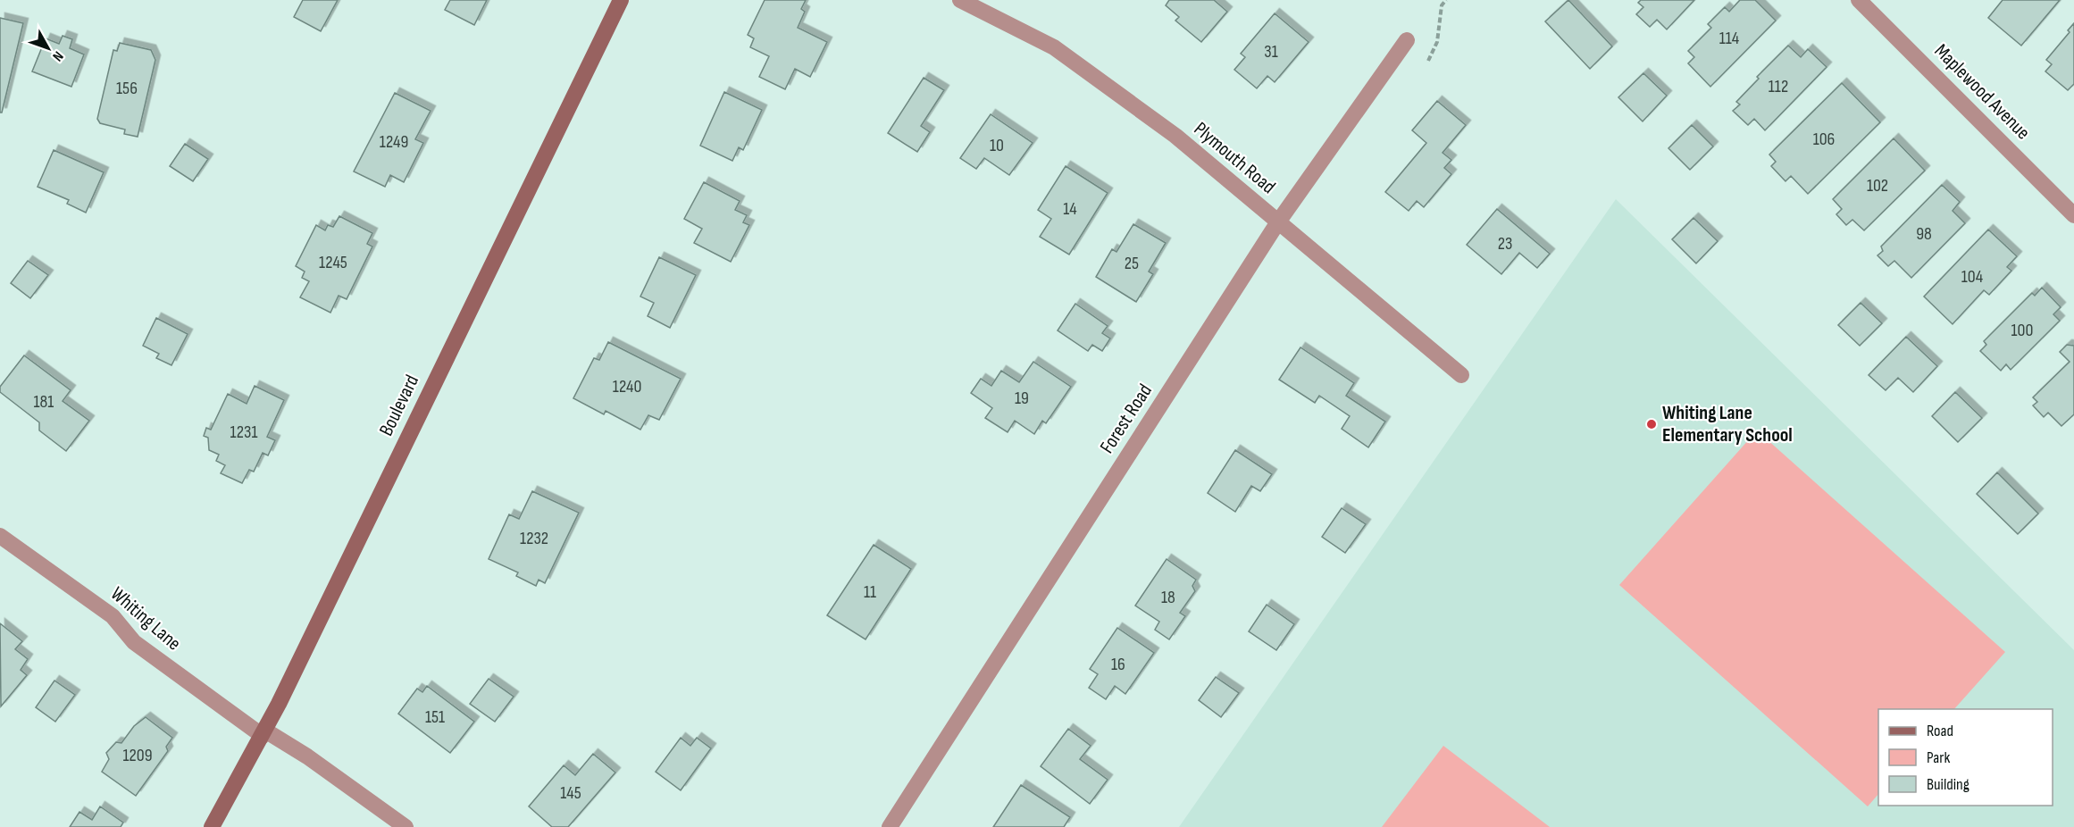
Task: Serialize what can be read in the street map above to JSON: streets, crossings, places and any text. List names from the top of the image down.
{
  "streets": {
    "main road": ["Boulevard"],
    "street": [
      "Maplewood Avenue",
      "Plymouth Road",
      "Forest Road",
      "Whiting Lane"
    ]
  },
  "crossings": [
    ["Plymouth Road", "Forest Road"],
    ["Boulevard", "Whiting Lane"]
  ],
  "places": ["Whiting Lane Elementary School"],
  "house_numbers": [
    "114",
    "31",
    "112",
    "156",
    "106",
    "1249",
    "10",
    "102",
    "14",
    "98",
    "23",
    "1245",
    "25",
    "104",
    "100",
    "1240",
    "19",
    "181",
    "1231",
    "1232",
    "11",
    "18",
    "16",
    "151",
    "1209",
    "145"
  ],
  "legend": ["Road", "Park", "Building"],
  "north": "bottom right"
}
